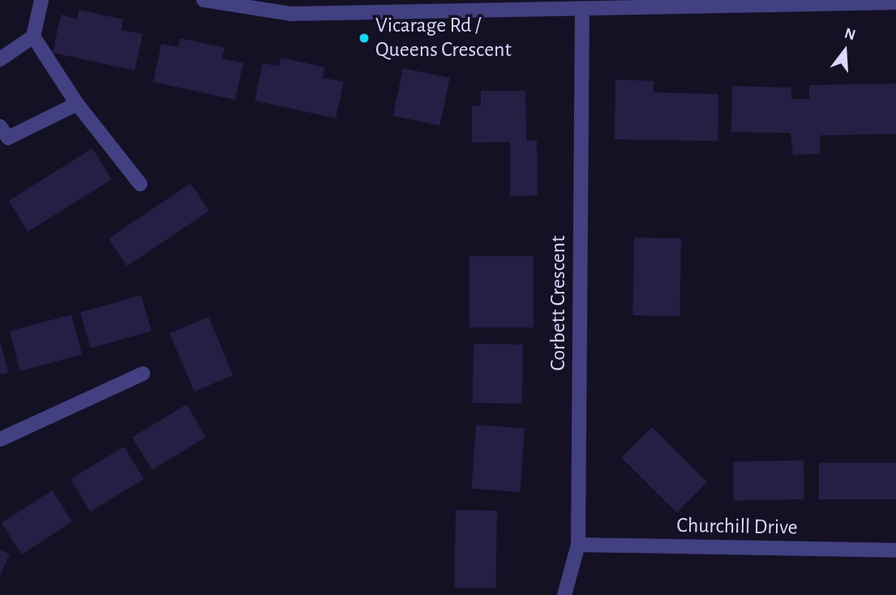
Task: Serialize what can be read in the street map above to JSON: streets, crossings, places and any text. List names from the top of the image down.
{
  "streets": {
    "street": ["Corbett Crescent", "Churchill Drive"]
  },
  "crossings": [
    ["Corbett Crescent", "Churchill Drive"]
  ],
  "places": ["Vicarage Rd / Queens Crescent"],
  "north": "top"
}
